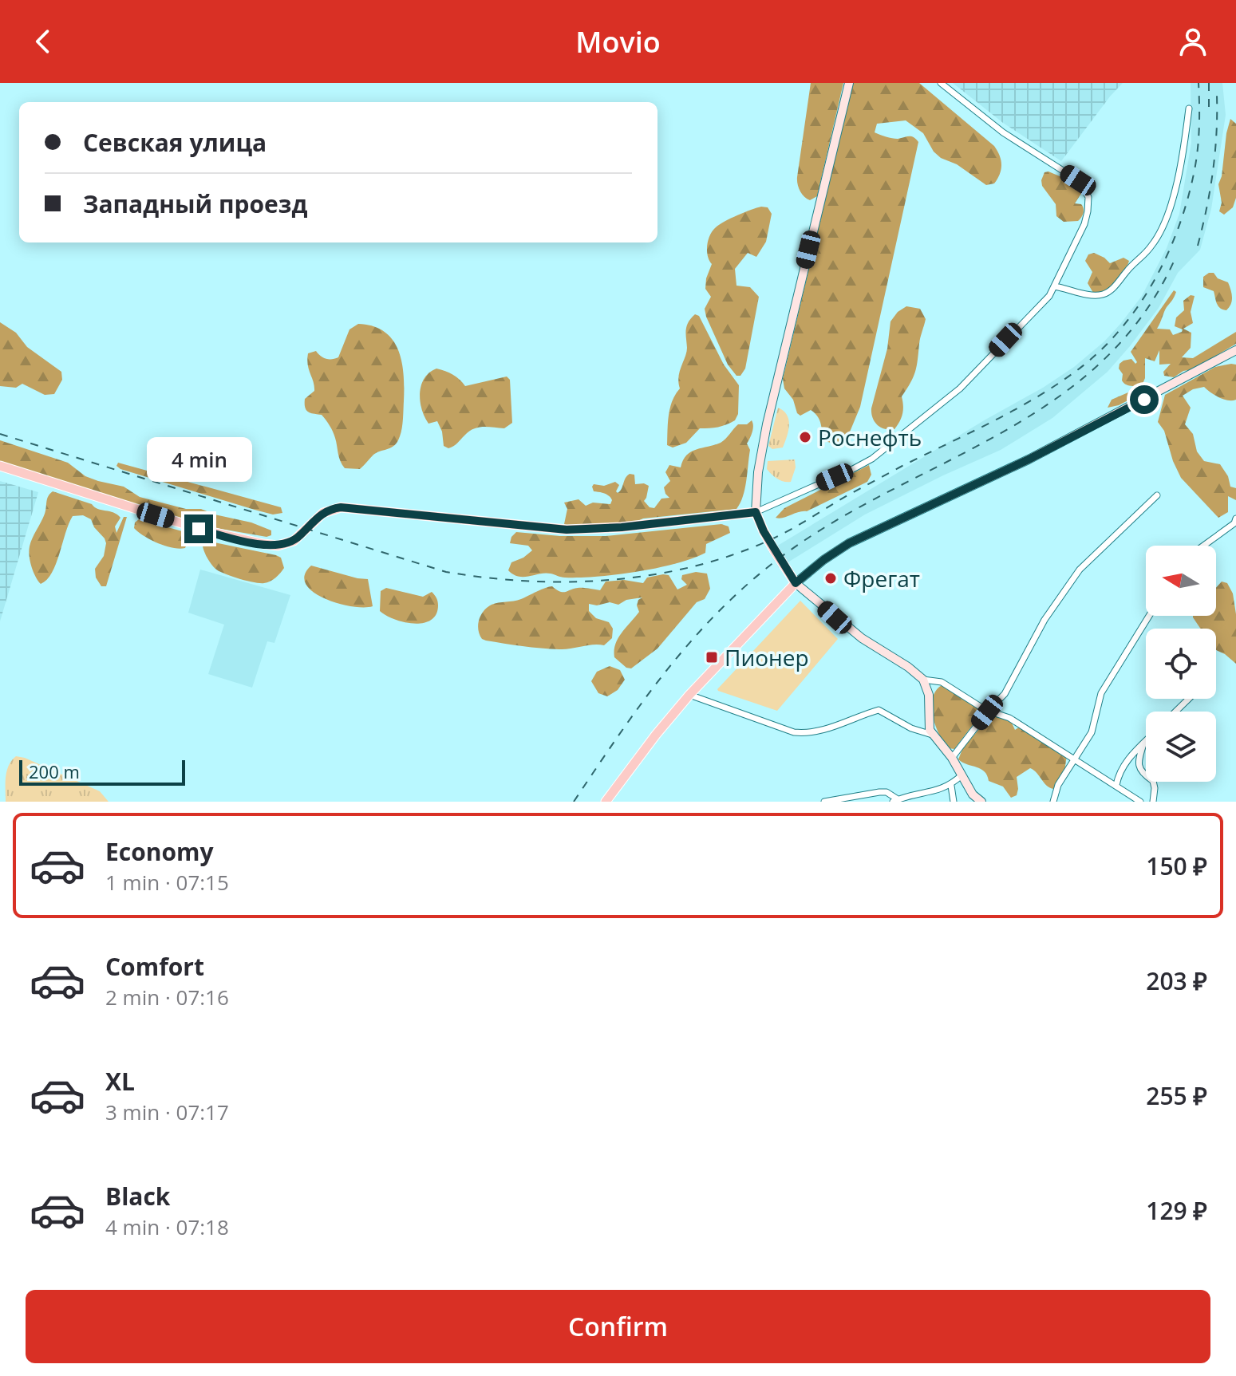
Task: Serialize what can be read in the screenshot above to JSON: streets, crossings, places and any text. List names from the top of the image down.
{
  "places": {
    "other": ["Роснефть", "Фрегат"],
    "transit": ["Пионер"]
  },
  "scale_bar": "200 m",
  "north": "left",
  "page": {
    "header": "Movio",
    "banner": ["Севская улица", "Западный проезд"],
    "bubble": "4 min",
    "scale": "200 m",
    "list": [
      {
        "name": "Economy",
        "note": "1 min · 07:15",
        "value": "150 ₽"
      },
      {
        "name": "Comfort",
        "note": "2 min · 07:16",
        "value": "203 ₽"
      },
      {
        "name": "XL",
        "note": "3 min · 07:17",
        "value": "255 ₽"
      },
      {
        "name": "Black",
        "note": "4 min · 07:18",
        "value": "129 ₽"
      }
    ],
    "buttons": "Confirm"
  }
}
